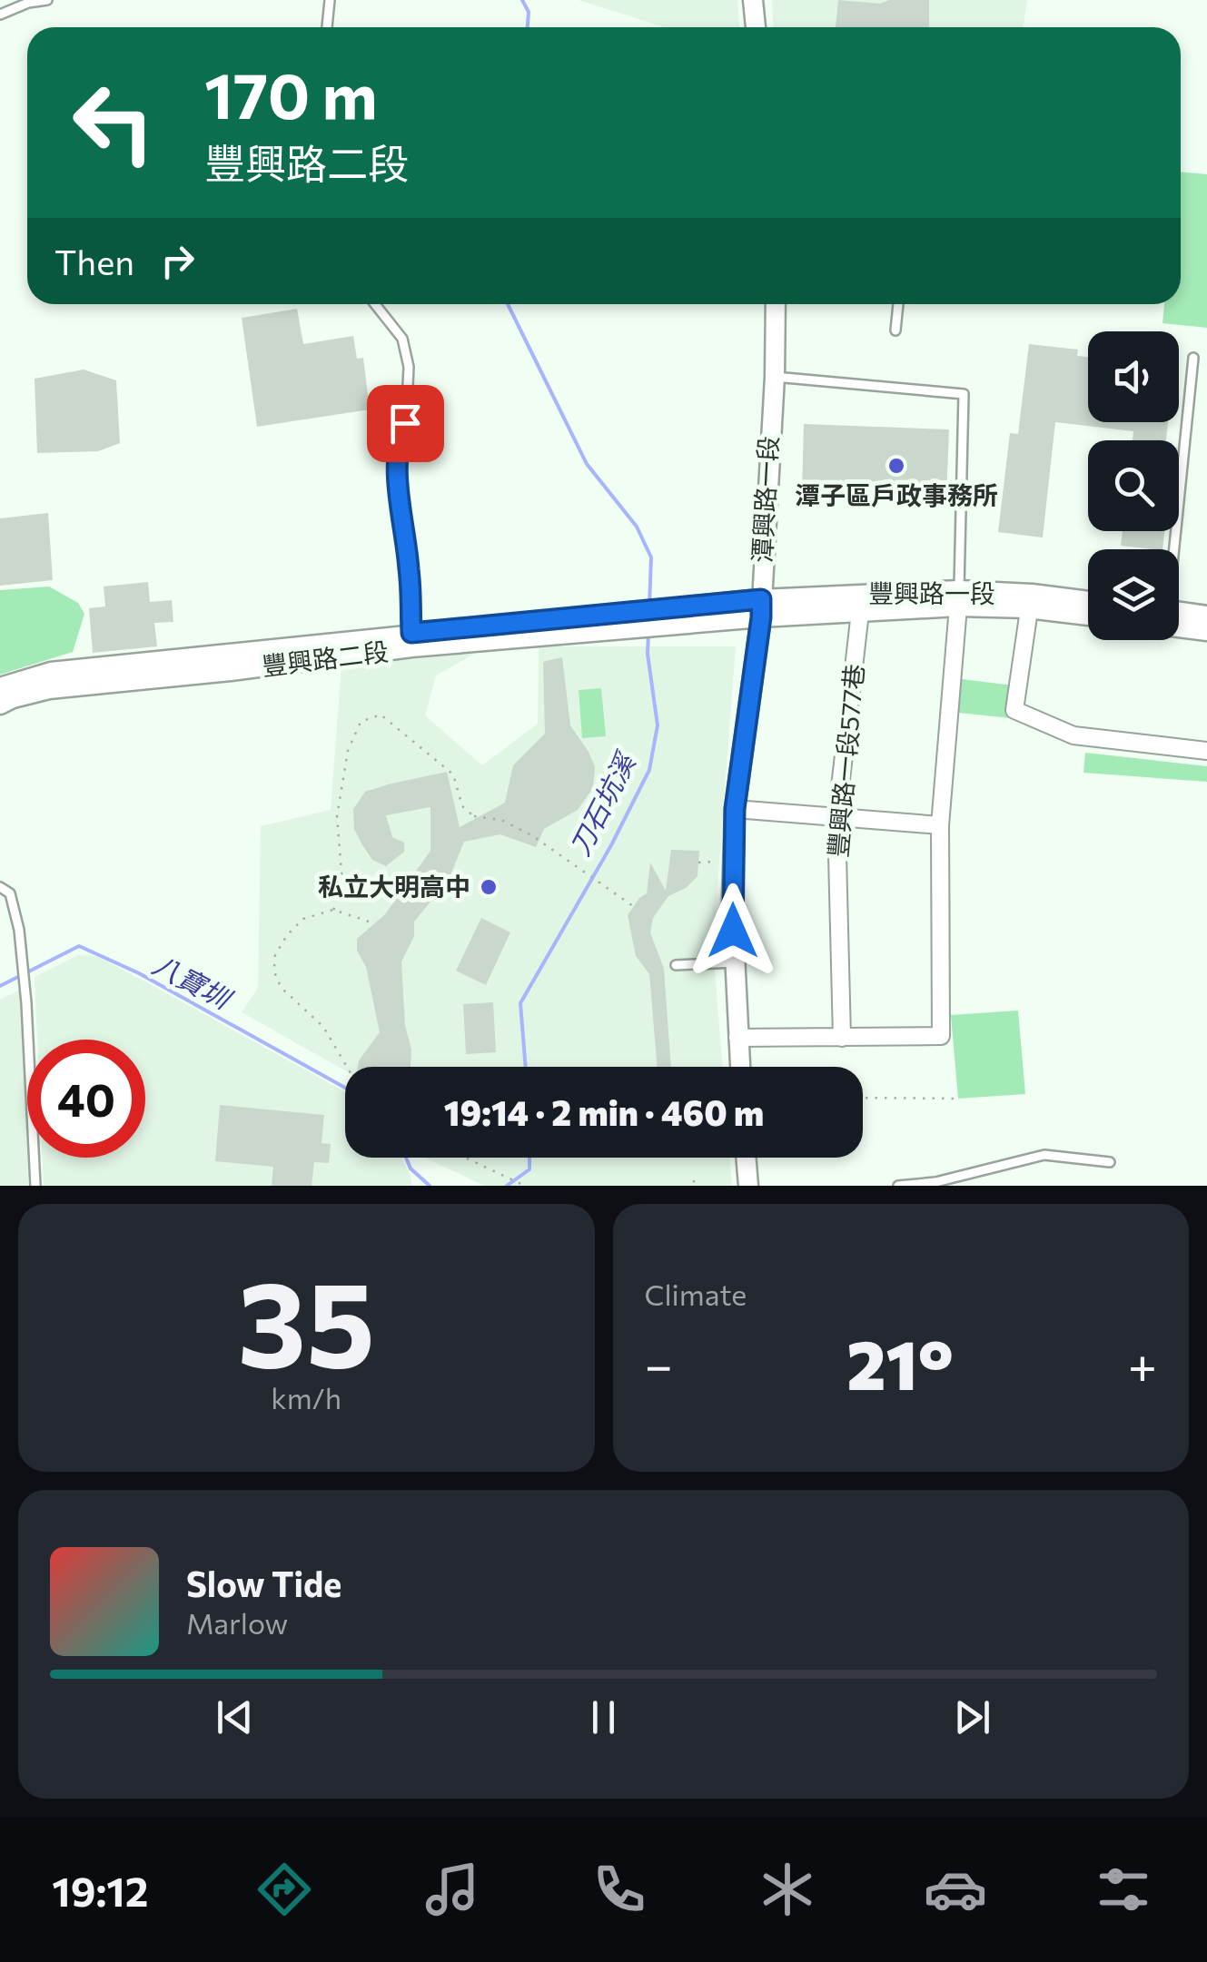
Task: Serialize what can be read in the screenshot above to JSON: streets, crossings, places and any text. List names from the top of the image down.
{
  "streets": {
    "street": [
      "潭興路一段",
      "豐興路一段",
      "豐興路二段",
      "豐興路一段577巷"
    ]
  },
  "crossings": [
    ["潭興路一段", "豐興路一段"],
    ["潭興路一段", "豐興路二段"],
    ["豐興路一段", "豐興路二段"],
    ["豐興路一段", "豐興路一段577巷"]
  ],
  "water": ["刀石坑溪", "八寶圳"],
  "places": ["潭子區戶政事務所", "私立大明高中"],
  "page": {
    "turn": ["170 m", "豐興路二段"],
    "then": "Then",
    "limit": "40",
    "trip": "19:14 · 2 min · 460 m",
    "tile": [
      ["35", "km/h"],
      "Climate"
    ],
    "heat": ["−", "21°", "+"],
    "song": ["Slow Tide", "Marlow"],
    "tabs": "19:12"
  }
}
